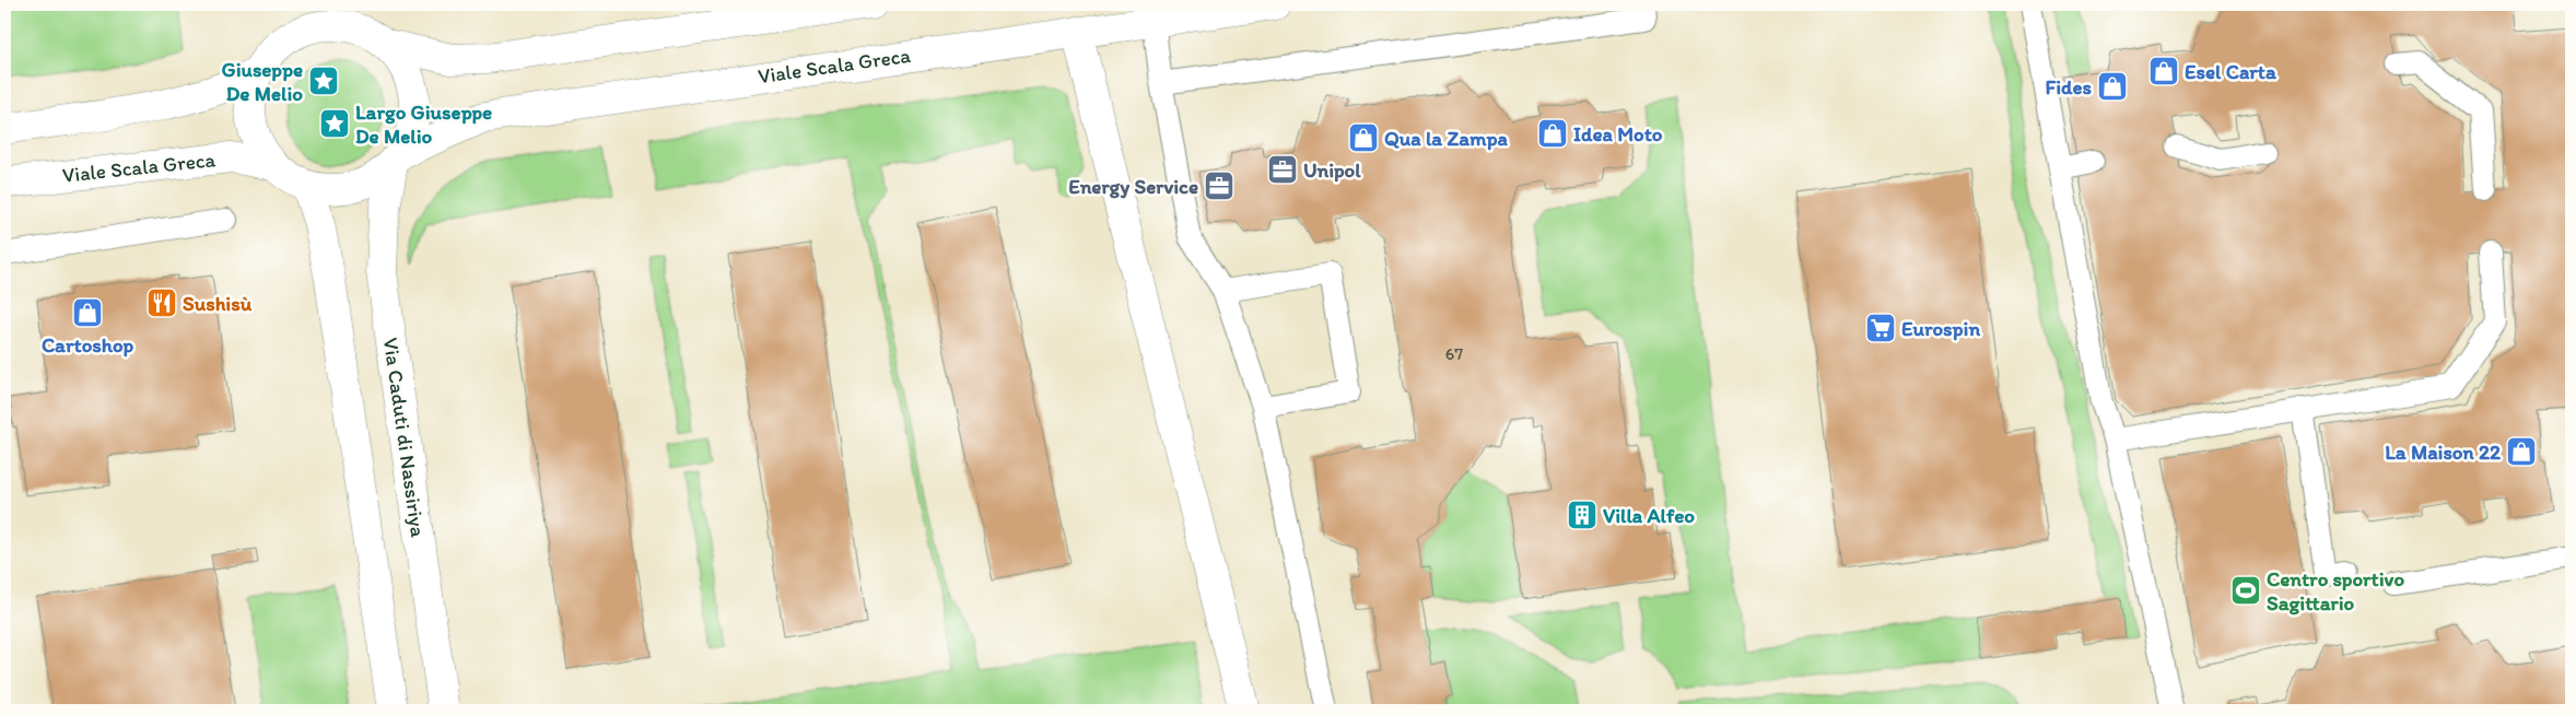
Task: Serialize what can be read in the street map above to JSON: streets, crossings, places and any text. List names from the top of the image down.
{
  "streets": {
    "main road": ["Viale Scala Greca", "Via Caduti di Nassiriya"]
  },
  "crossings": [
    ["Viale Scala Greca", "Via Caduti di Nassiriya"]
  ],
  "places": {
    "shop": [
      "Esel Carta",
      "Fides",
      "Idea Moto",
      "Qua la Zampa",
      "Cartoshop",
      "La Maison 22"
    ],
    "place": ["Giuseppe De Melio", "Largo Giuseppe De Melio"],
    "office": ["Unipol", "Energy Service"],
    "restaurant": ["Sushisù"],
    "supermarket": ["Eurospin"],
    "building": ["Villa Alfeo"],
    "sports": ["Centro sportivo Sagittario"]
  },
  "house_numbers": ["67"]
}
